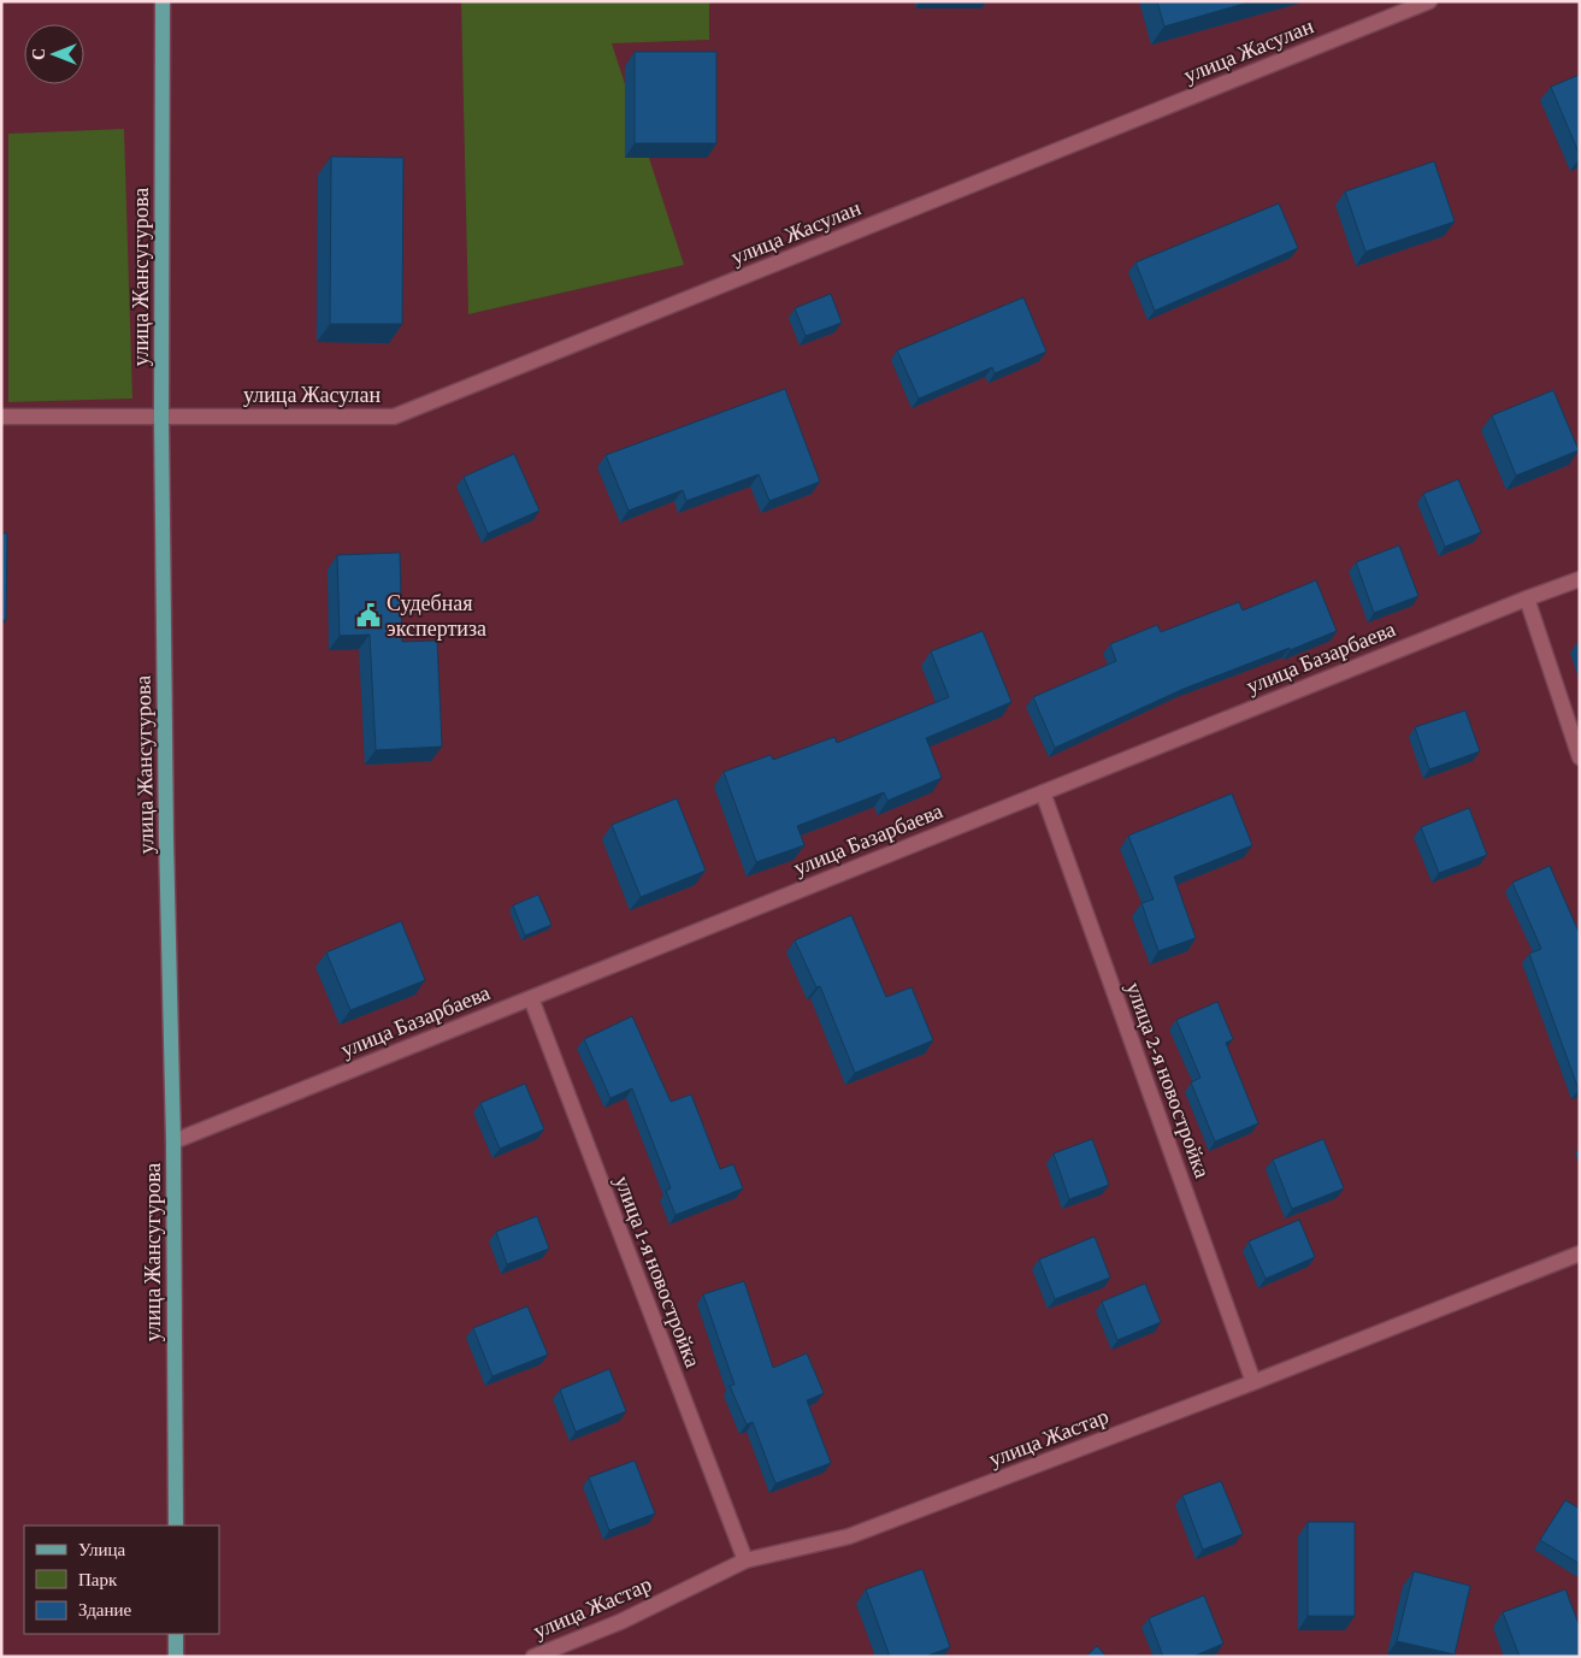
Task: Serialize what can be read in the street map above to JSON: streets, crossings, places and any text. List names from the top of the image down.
{
  "streets": {
    "main road": ["улица Жансугурова"],
    "street": [
      "улица Жасулан",
      "улица Базарбаева",
      "улица 2-я новостройка",
      "улица 1-я новостройка",
      "улица Жастар"
    ]
  },
  "crossings": [
    ["улица Жасулан", "улица Жансугурова"],
    ["улица Жансугурова", "улица Базарбаева"],
    ["улица Базарбаева", "улица 2-я новостройка"],
    ["улица Базарбаева", "улица 1-я новостройка"],
    ["улица 2-я новостройка", "улица Жастар"],
    ["улица 1-я новостройка", "улица Жастар"]
  ],
  "places": {
    "public building": ["Судебная экспертиза"]
  },
  "legend": ["Улица", "Парк", "Здание"],
  "north": "left"
}
